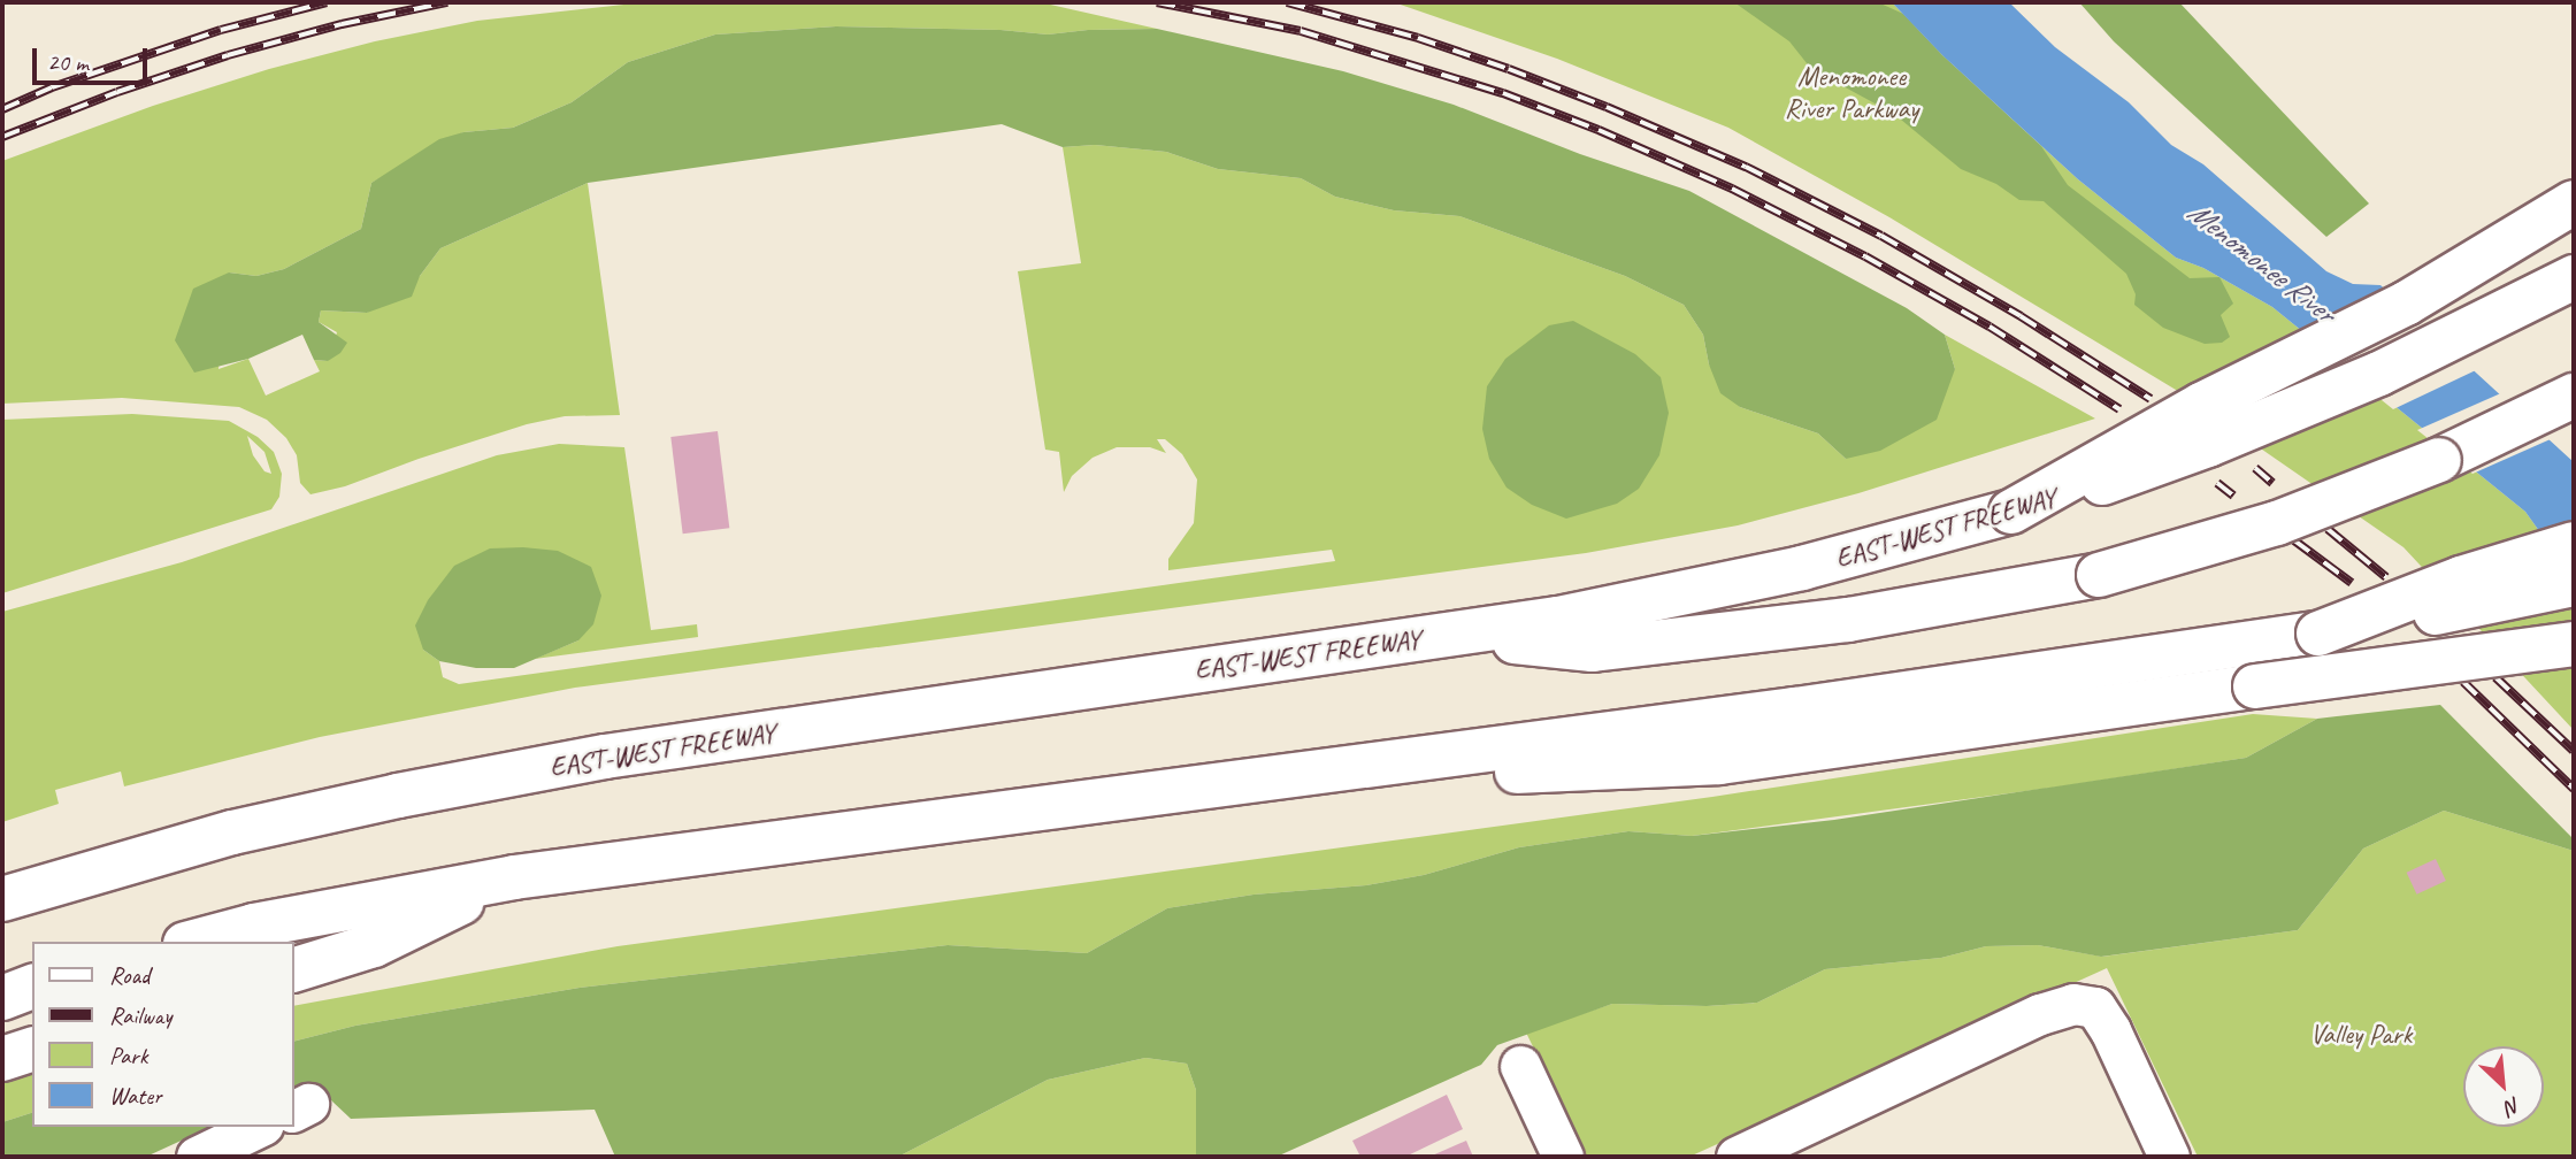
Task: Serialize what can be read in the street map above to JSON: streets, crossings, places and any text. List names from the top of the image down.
{
  "streets": {
    "highway": ["EAST-WEST FREEWAY"]
  },
  "water": ["Menomonee River"],
  "parks": ["Menomonee River Parkway", "Valley Park"],
  "legend": [
    "Road",
    "Railway",
    "Park",
    "Water"
  ],
  "scale_bar": "20 m",
  "north": "bottom right"
}
